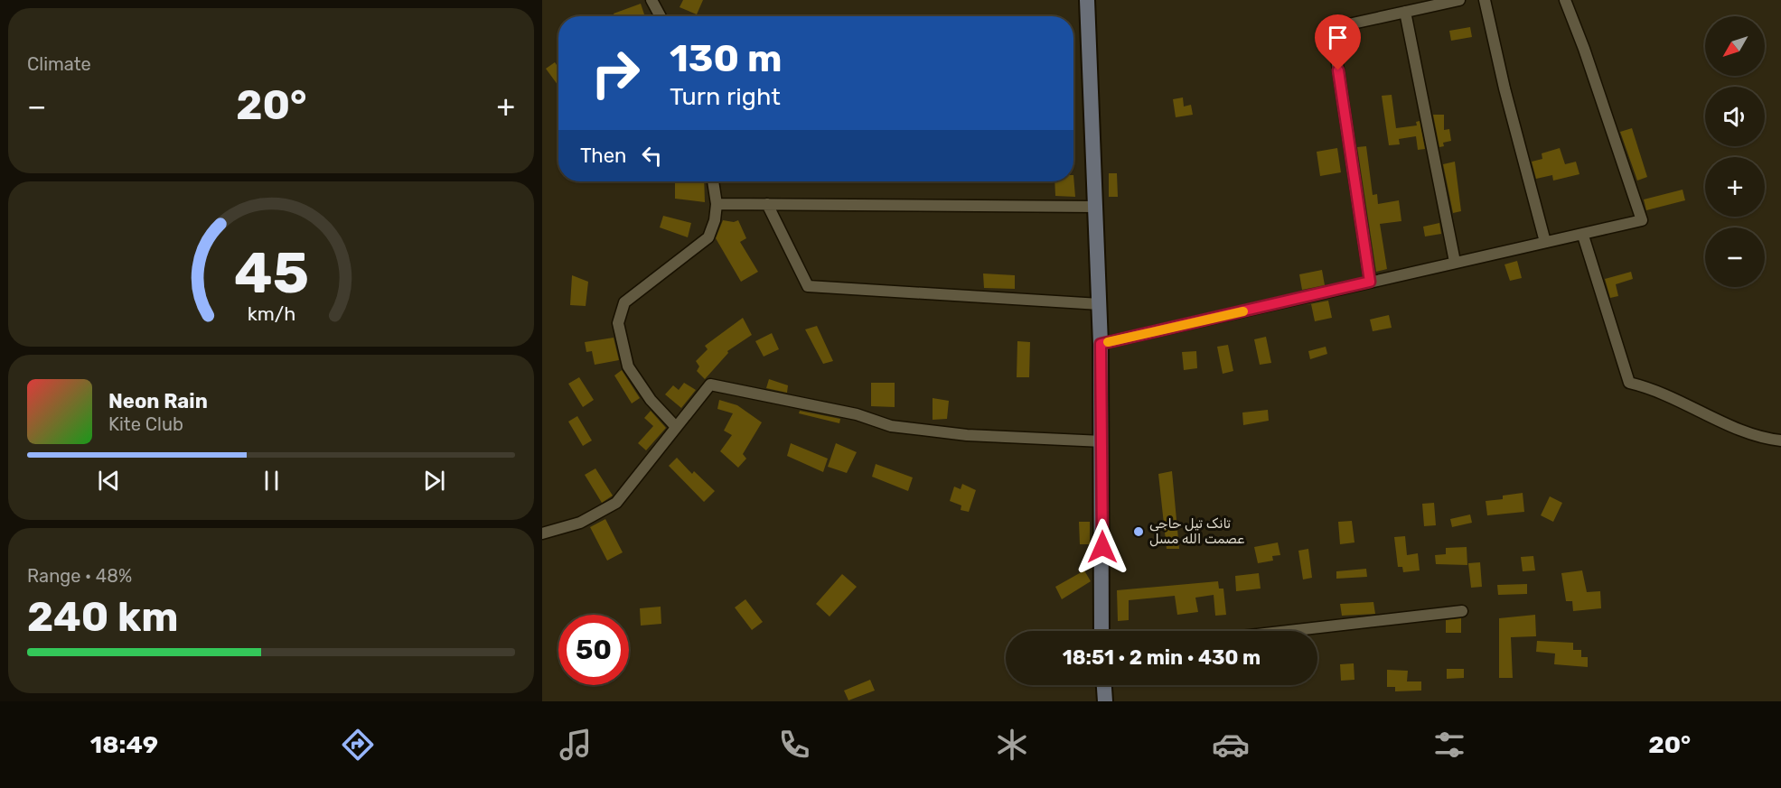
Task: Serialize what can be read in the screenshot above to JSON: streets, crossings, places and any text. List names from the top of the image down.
{
  "places": ["تانک تیل حاجی عصمت الله مسل"],
  "north": "bottom left",
  "page": {
    "tile": [
      "Climate",
      ["Range · 48%", "240 km"]
    ],
    "map_buttons": ["+", "−"],
    "turn": ["130 m", "Turn right"],
    "heat": ["−", "20°", "+"],
    "then": "Then",
    "song": ["Neon Rain", "Kite Club"],
    "limit": "50",
    "trip": "18:51 · 2 min · 430 m",
    "tabs": ["18:49", "20°"],
    "gauge": ["45", "km/h"]
  }
}
